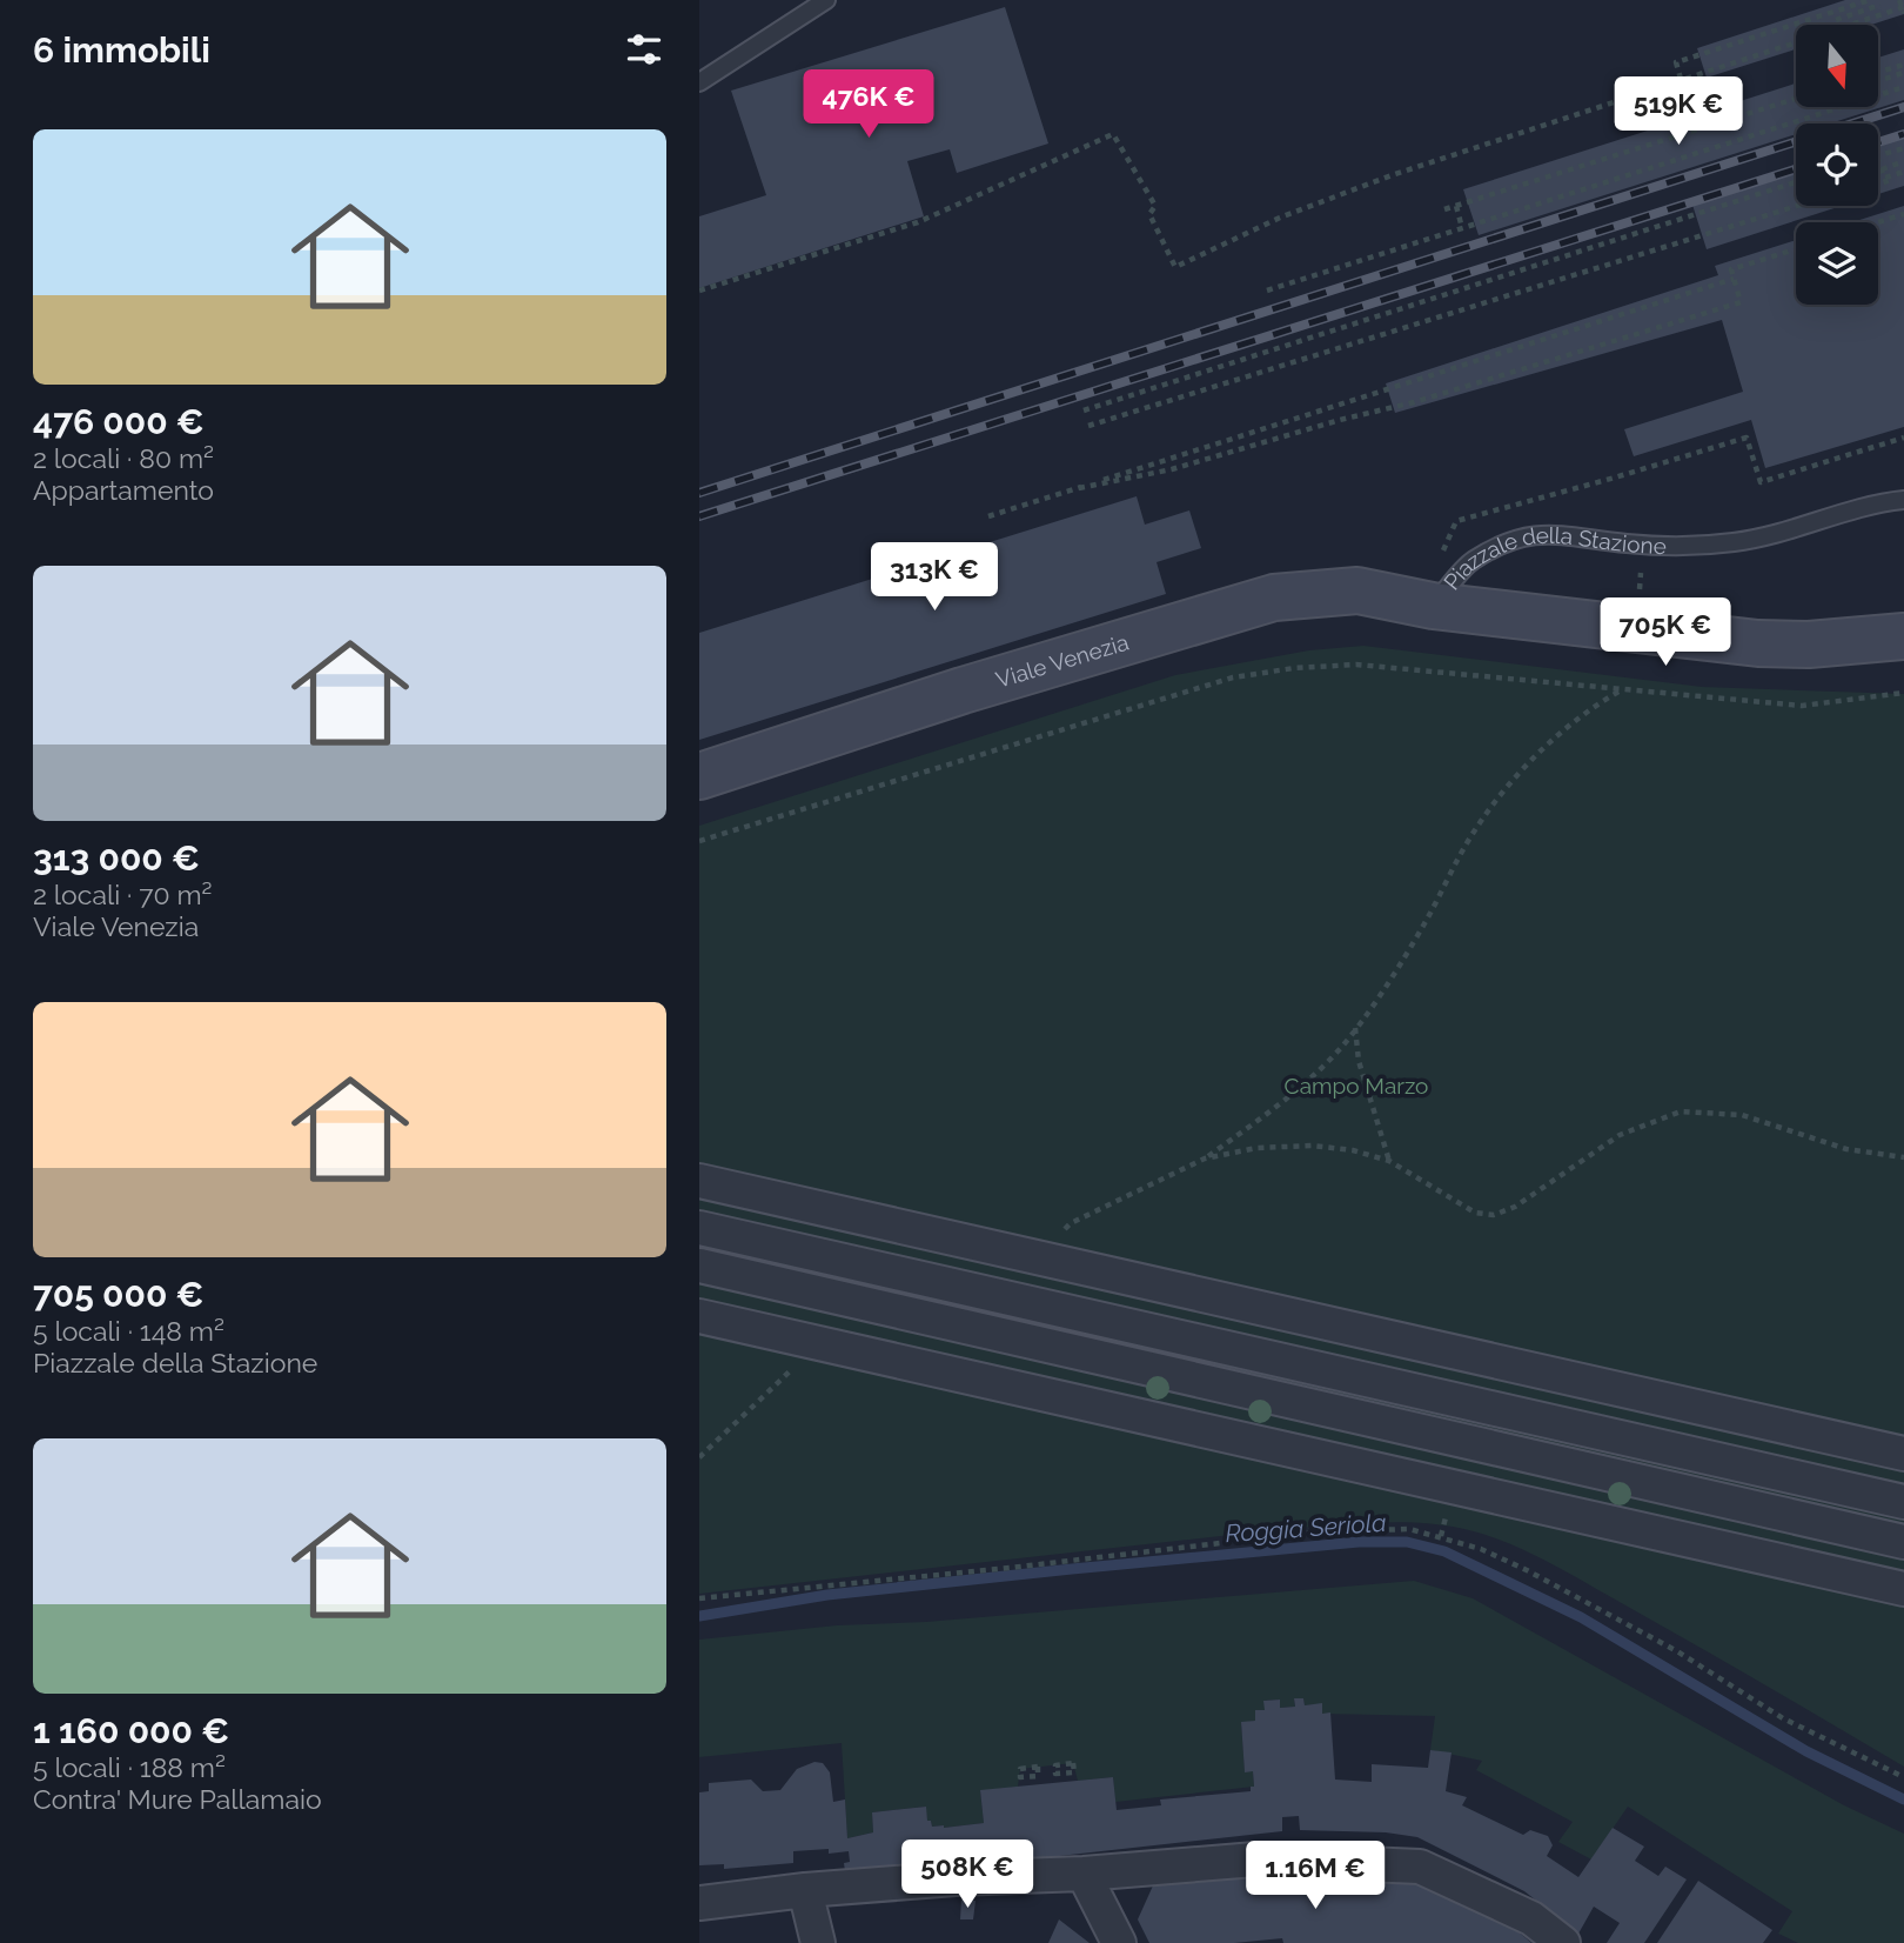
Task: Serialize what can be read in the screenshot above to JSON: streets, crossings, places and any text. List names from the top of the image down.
{
  "streets": {
    "main road": ["Piazzale della Stazione", "Viale Venezia"]
  },
  "crossings": [
    ["Piazzale della Stazione", "Viale Venezia"]
  ],
  "water": ["Roggia Seriola"],
  "parks": ["Campo Marzo"],
  "north": "bottom",
  "page": {
    "heading": "6 immobili",
    "price": [
      "476K €",
      "519K €",
      "313K €",
      "705K €",
      "508K €",
      "1.16M €"
    ],
    "list": [
      {
        "name": "476 000 €",
        "note": "2 locali · 80 m² · Appartamento"
      },
      {
        "name": "313 000 €",
        "note": "2 locali · 70 m² · Viale Venezia"
      },
      {
        "name": "705 000 €",
        "note": "5 locali · 148 m² · Piazzale della Stazione"
      },
      {
        "name": "1 160 000 €",
        "note": "5 locali · 188 m² · Contra' Mure Pallamaio"
      }
    ]
  }
}
